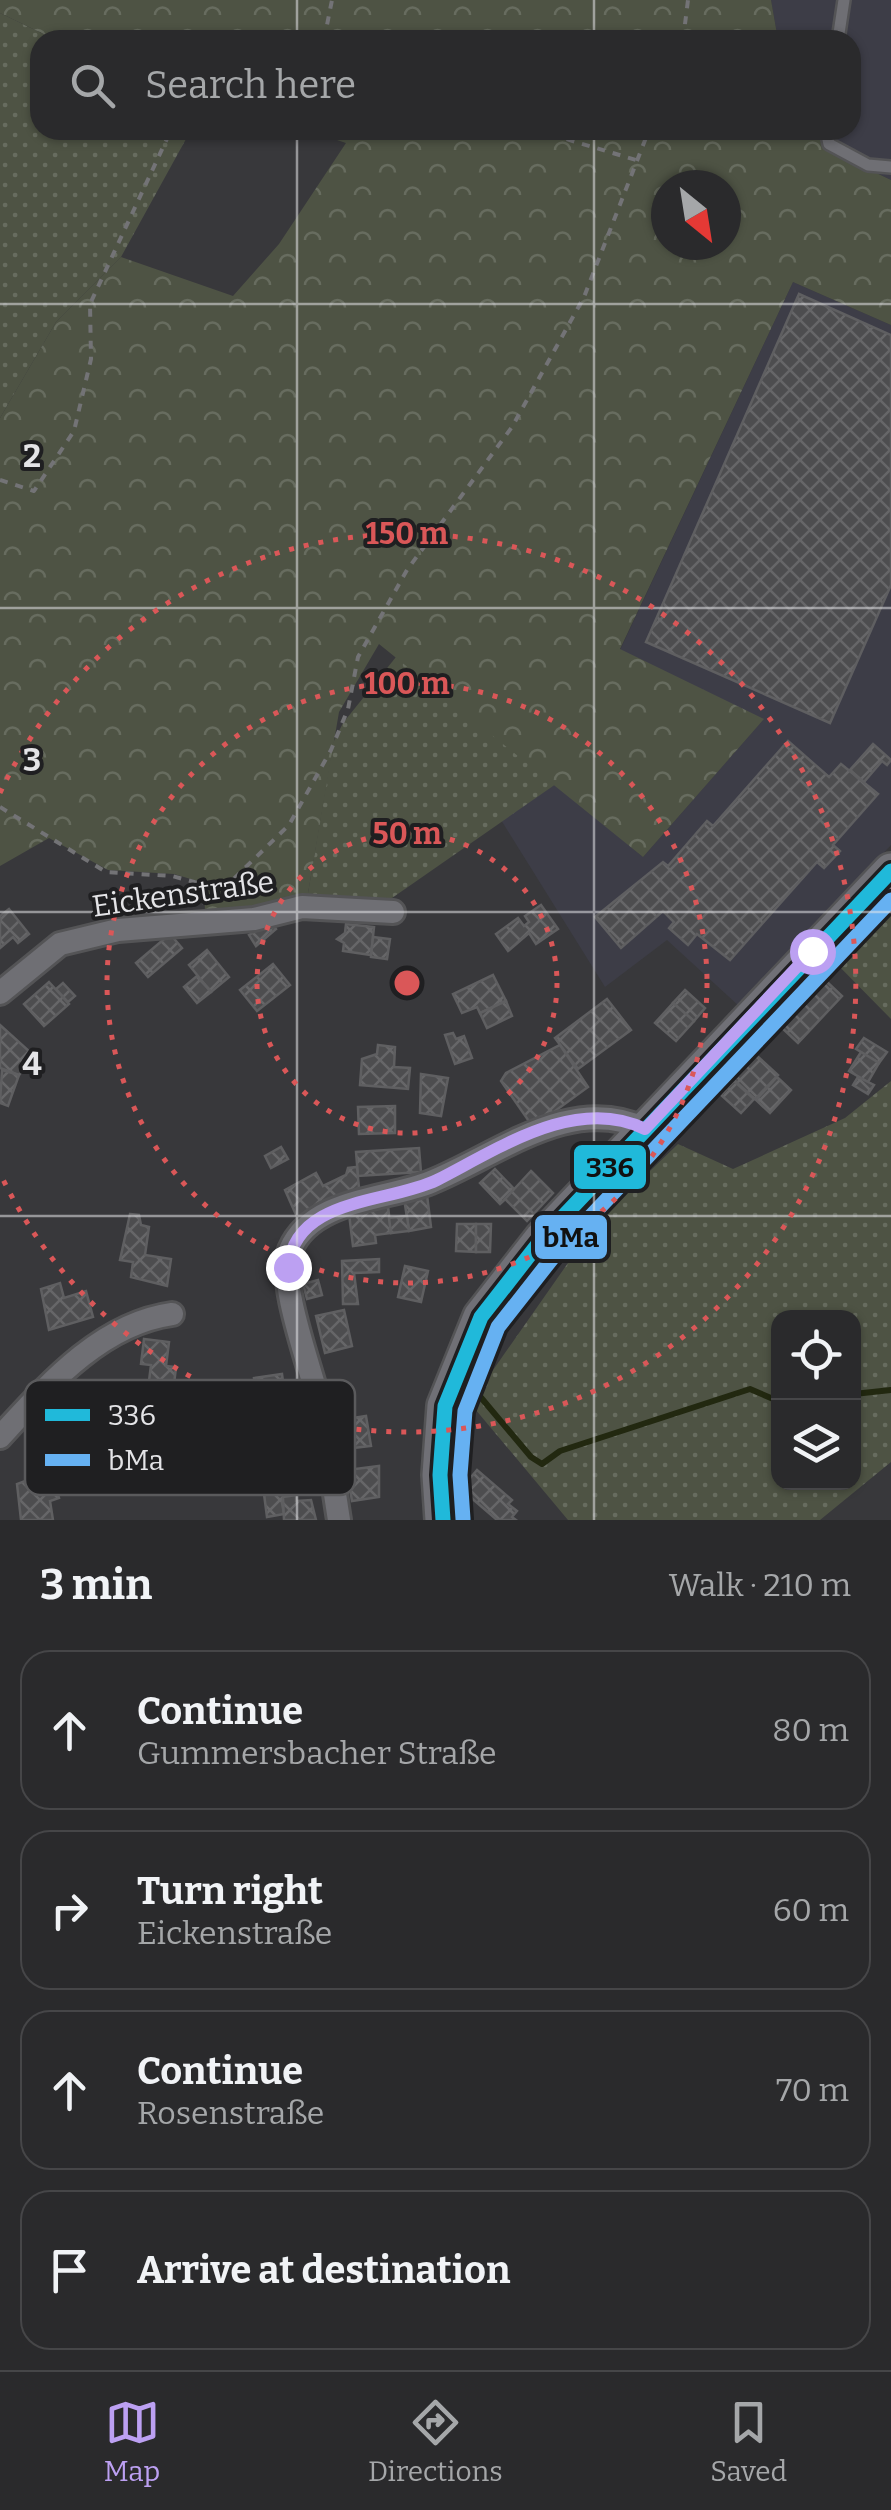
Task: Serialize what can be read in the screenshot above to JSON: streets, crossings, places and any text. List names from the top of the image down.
{
  "streets": {
    "street": ["Eickenstraße"]
  },
  "lines": ["transit line 336", "transit line bMa"],
  "legend": ["336", "bMa"],
  "north": "bottom right",
  "page": {
    "search": "Search here",
    "heading": ["3 min", "Walk · 210 m"],
    "list": [
      ["Continue", "Gummersbacher Straße", "80 m"],
      ["Turn right", "Eickenstraße", "60 m"],
      ["Continue", "Rosenstraße", "70 m"],
      "Arrive at destination"
    ],
    "nav": ["Map", "Directions", "Saved"]
  },
  "grid": {
    "rows": ["2", "3", "4"]
  },
  "rings": ["150 m", "100 m", "50 m"]
}
